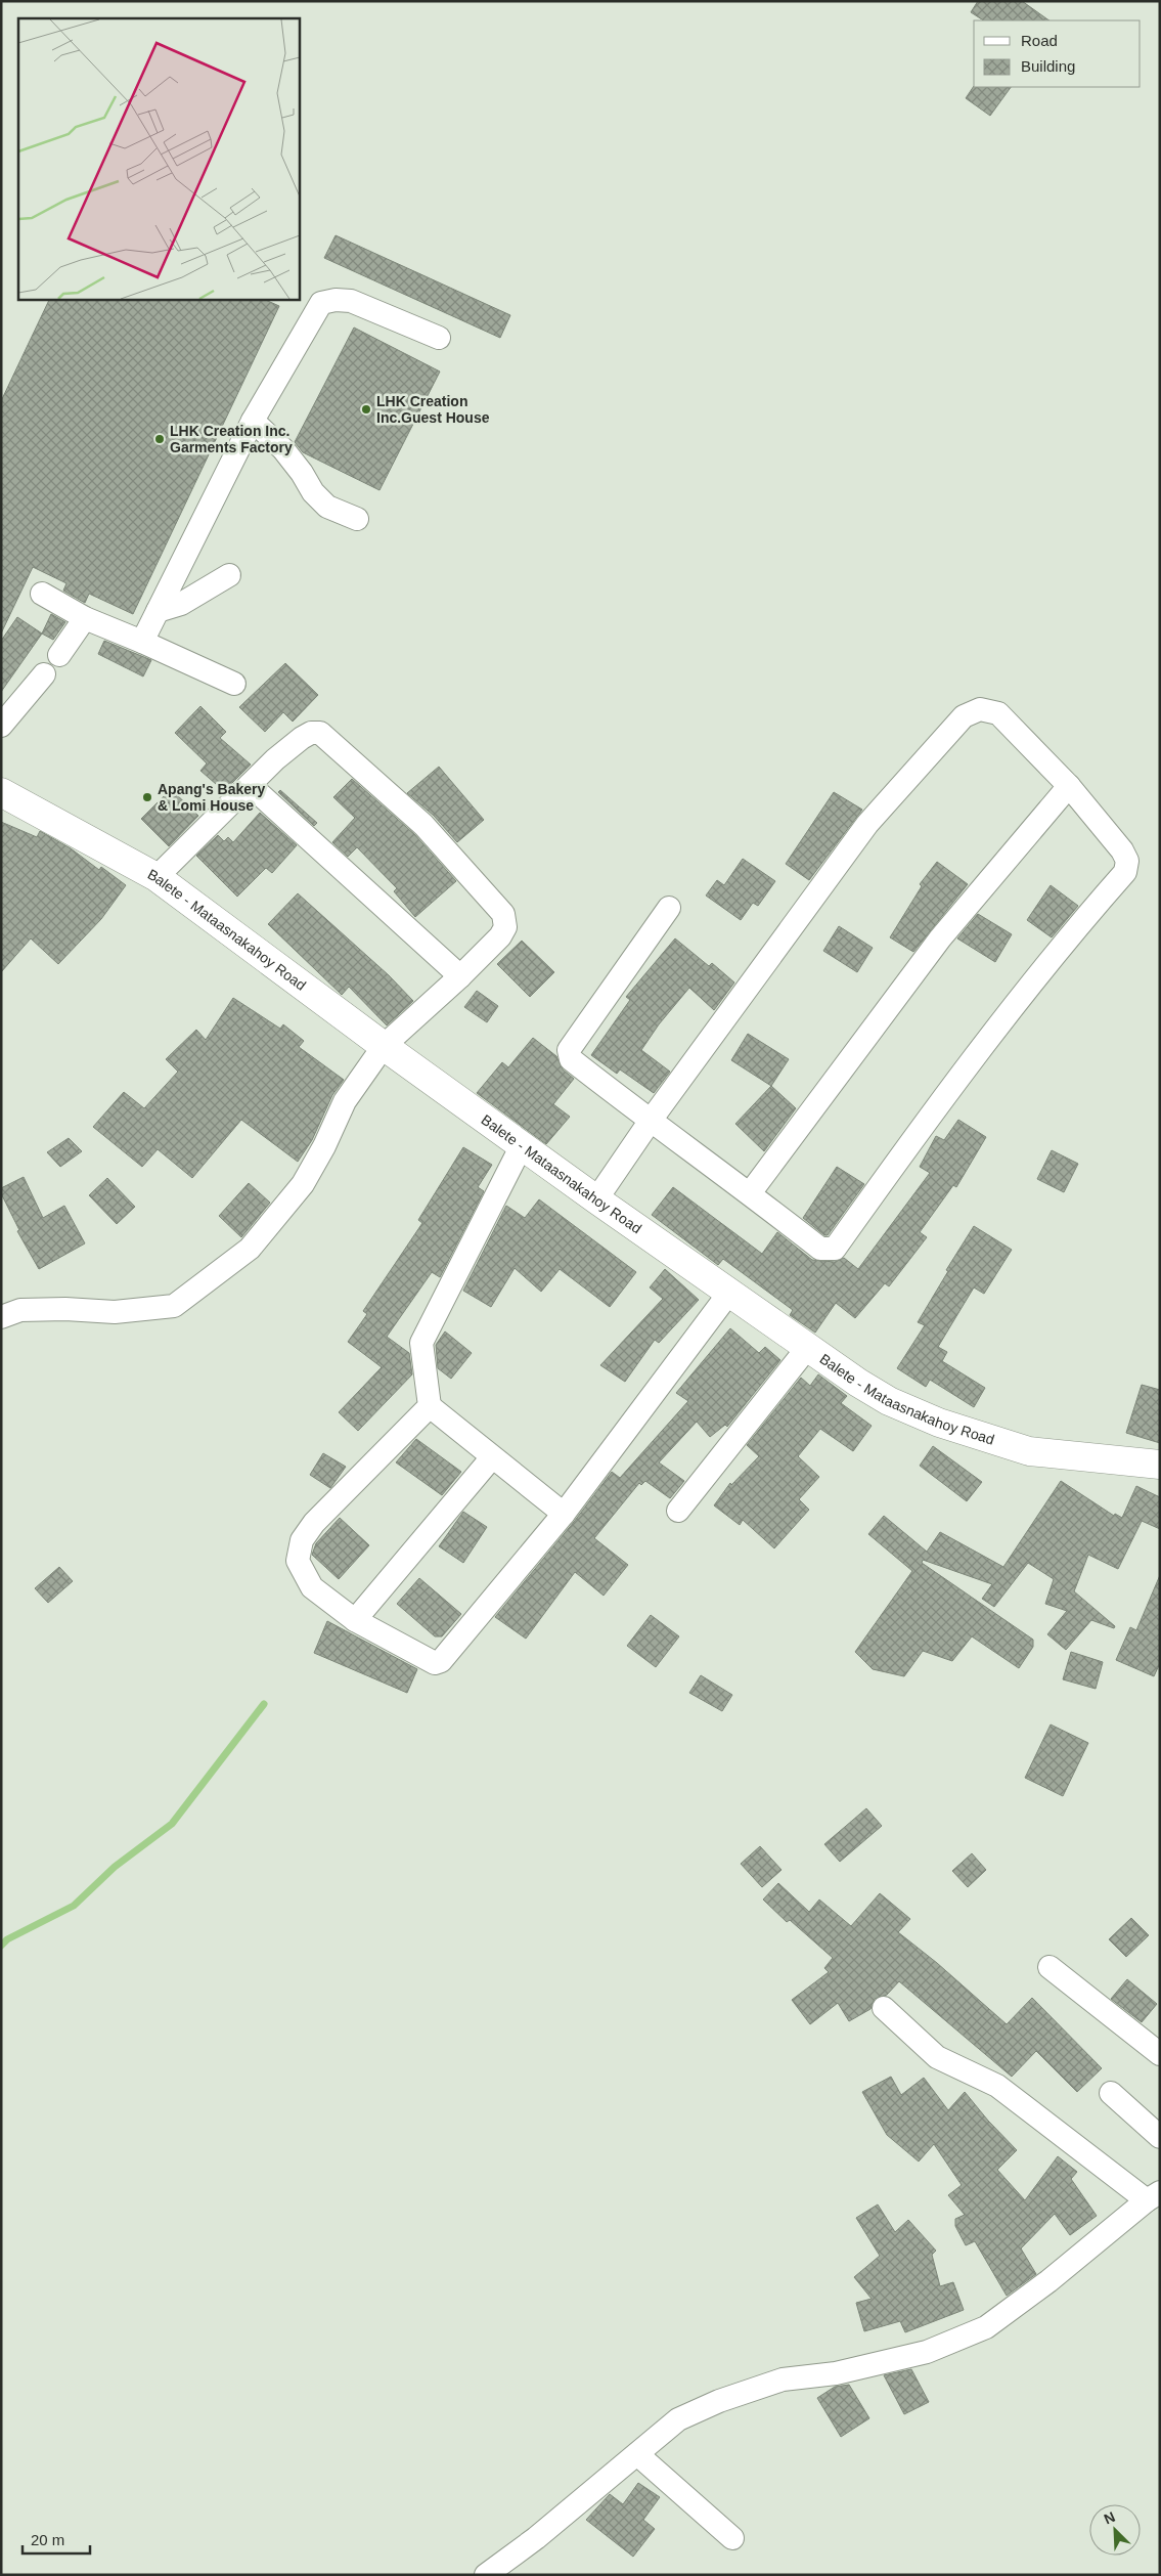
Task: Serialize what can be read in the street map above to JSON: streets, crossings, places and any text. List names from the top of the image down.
{
  "streets": {
    "main road": ["Balete - Mataasnakahoy Road"]
  },
  "places": ["LHK Creation Inc.Guest House", "LHK Creation Inc. Garments Factory", "Apang's Bakery & Lomi House"],
  "legend": ["Road", "Building"],
  "scale_bar": "20 m",
  "north": "top left"
}
